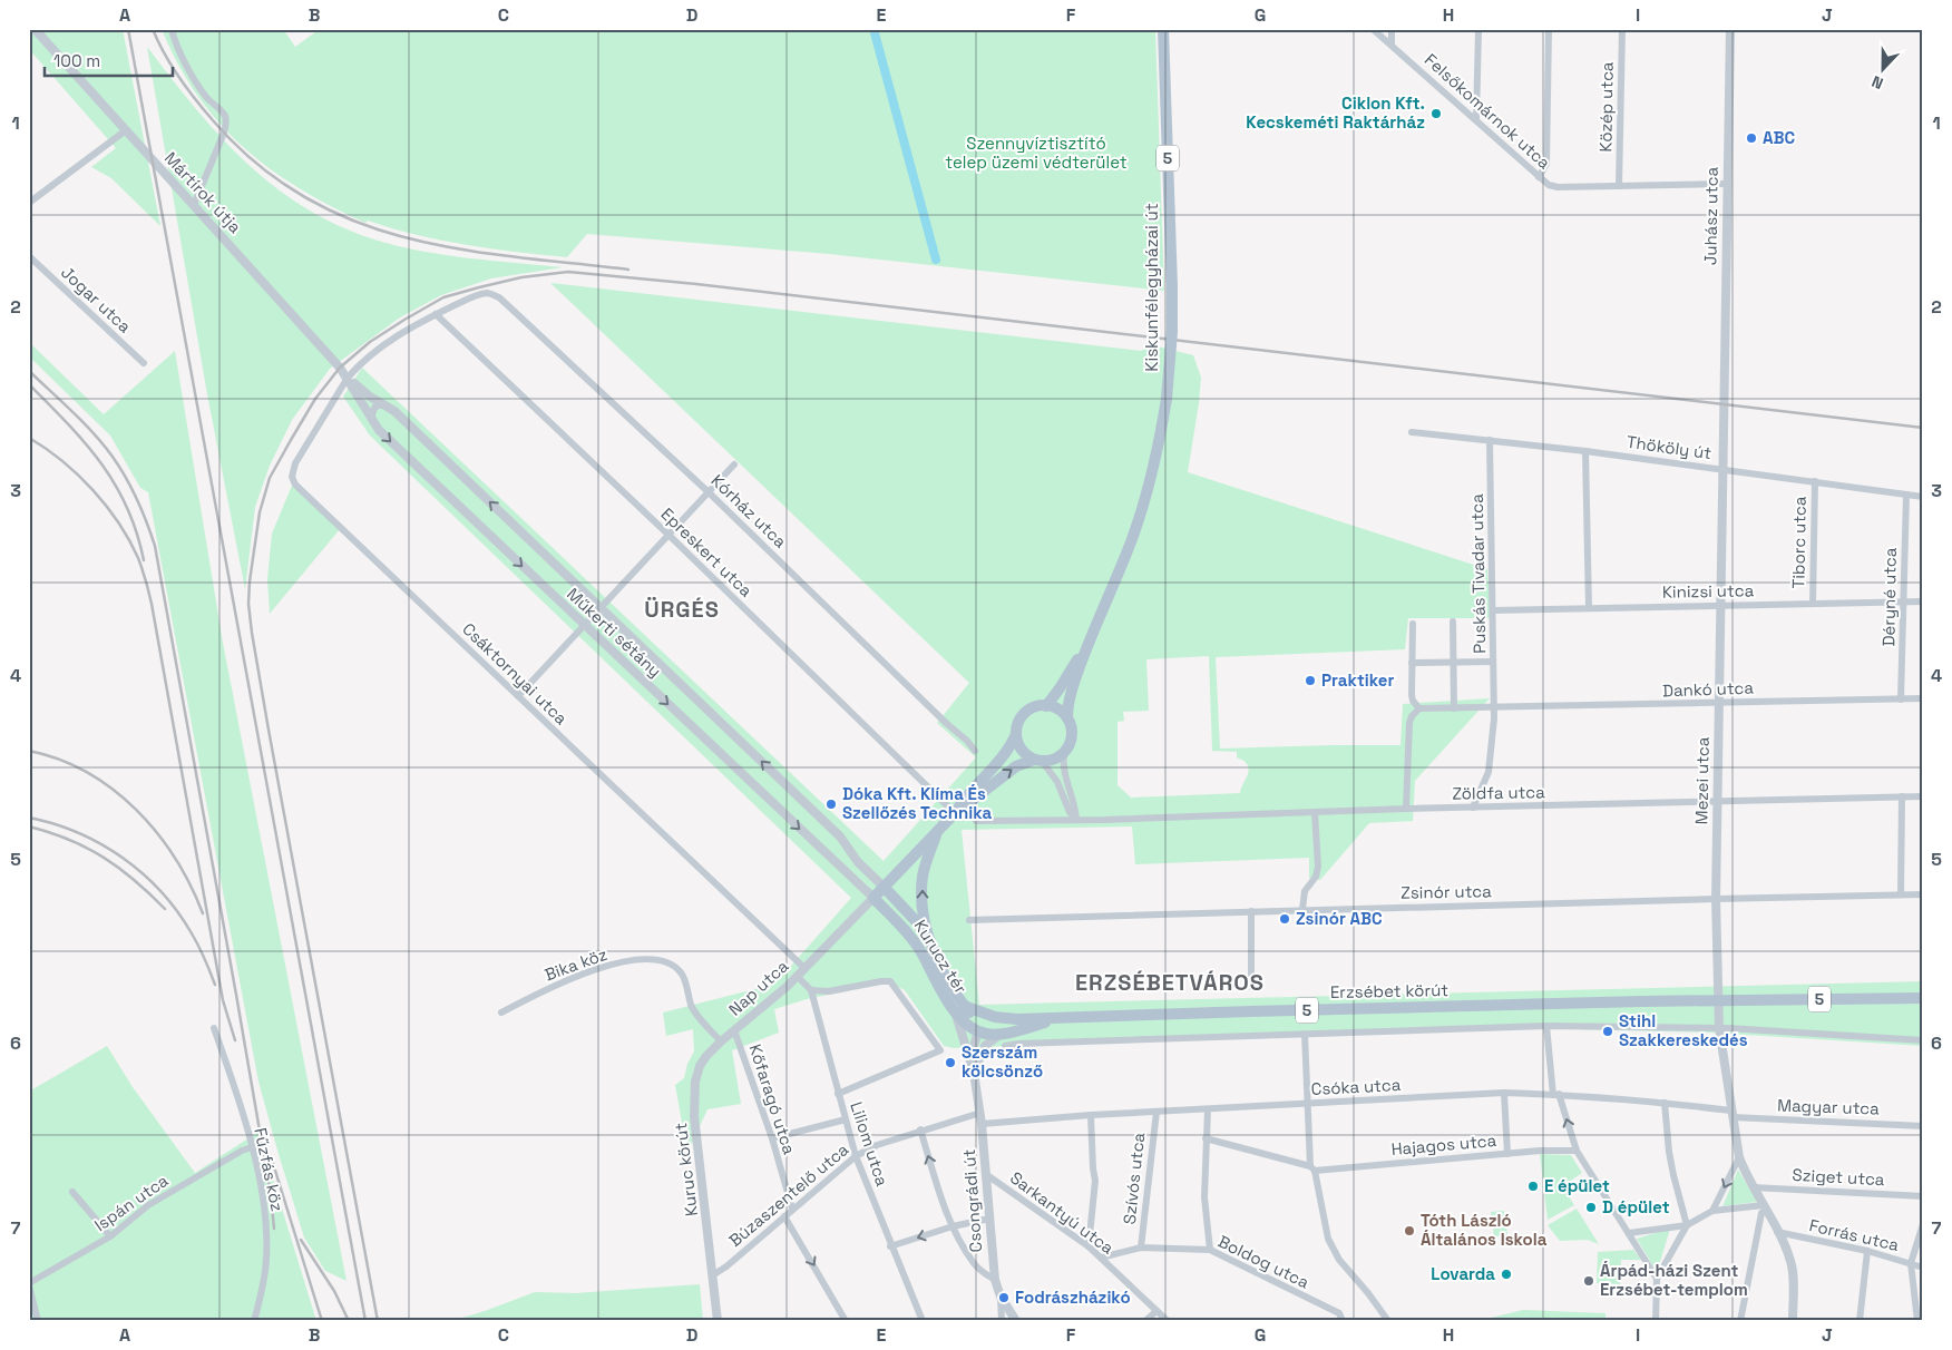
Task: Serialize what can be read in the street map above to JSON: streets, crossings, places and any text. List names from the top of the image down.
{
  "streets": {
    "main road": [
      "5",
      "Kiskunfélegyházai út",
      "Kurucz tér",
      "Erzsébet körút"
    ],
    "street": [
      "Közép utca",
      "Felsőkomárnok utca",
      "Mártírok útja",
      "Juhász utca",
      "Jogar utca",
      "Thököly út",
      "Kórház utca",
      "Tiborc utca",
      "Epreskert utca",
      "Puskás Tivadar utca",
      "Kinizsi utca",
      "Déryné utca",
      "Műkerti sétány",
      "Csáktornyai utca",
      "Dankó utca",
      "Mezei utca",
      "Zöldfa utca",
      "Zsinór utca",
      "Bika köz",
      "Nap utca",
      "Csóka utca",
      "Kőfaragó utca",
      "Magyar utca",
      "Liliom utca",
      "Hajagos utca",
      "Fűzfás köz",
      "Kuruc körút",
      "Sziget utca",
      "Szívós utca",
      "Búzaszentelő utca",
      "Csongrádi út",
      "Ispán utca",
      "Sarkantyú utca",
      "Forrás utca",
      "Boldog utca"
    ]
  },
  "crossings": [
    ["Közép utca", "Felsőkomárnok utca"],
    ["Felsőkomárnok utca", "Juhász utca"],
    ["5", "Kiskunfélegyházai út"],
    ["5", "Epreskert utca"],
    ["5", "Műkerti sétány"],
    ["5", "Mezei utca"],
    ["5", "Kurucz tér"],
    ["5", "Erzsébet körút"],
    ["Mártírok útja", "Műkerti sétány"],
    ["Mártírok útja", "Csáktornyai utca"],
    ["Juhász utca", "Mezei utca"],
    ["Thököly út", "Tiborc utca"],
    ["Thököly út", "Puskás Tivadar utca"],
    ["Thököly út", "Déryné utca"],
    ["Thököly út", "Mezei utca"],
    ["Kórház utca", "Epreskert utca"],
    ["Tiborc utca", "Kinizsi utca"],
    ["Puskás Tivadar utca", "Kinizsi utca"],
    ["Puskás Tivadar utca", "Dankó utca"],
    ["Puskás Tivadar utca", "Zöldfa utca"],
    ["Kinizsi utca", "Déryné utca"],
    ["Kinizsi utca", "Mezei utca"],
    ["Déryné utca", "Dankó utca"],
    ["Műkerti sétány", "Csáktornyai utca"],
    ["Műkerti sétány", "Kurucz tér"],
    ["Csáktornyai utca", "Nap utca"],
    ["Dankó utca", "Mezei utca"],
    ["Mezei utca", "Zöldfa utca"],
    ["Mezei utca", "Zsinór utca"],
    ["Mezei utca", "Erzsébet körút"],
    ["Mezei utca", "Csóka utca"],
    ["Mezei utca", "Magyar utca"],
    ["Mezei utca", "Sziget utca"],
    ["Mezei utca", "Forrás utca"],
    ["Kurucz tér", "Erzsébet körút"],
    ["Kurucz tér", "Csongrádi út"],
    ["Bika köz", "Kuruc körút"],
    ["Nap utca", "Kőfaragó utca"],
    ["Nap utca", "Kuruc körút"],
    ["Erzsébet körút", "Csongrádi út"],
    ["Csóka utca", "Magyar utca"],
    ["Csóka utca", "Szívós utca"],
    ["Csóka utca", "Csongrádi út"],
    ["Kőfaragó utca", "Kuruc körút"],
    ["Kőfaragó utca", "Búzaszentelő utca"],
    ["Liliom utca", "Búzaszentelő utca"],
    ["Fűzfás köz", "Ispán utca"],
    ["Kuruc körút", "Búzaszentelő utca"],
    ["Szívós utca", "Boldog utca"],
    ["Búzaszentelő utca", "Csongrádi út"],
    ["Csongrádi út", "Sarkantyú utca"],
    ["Sarkantyú utca", "Boldog utca"]
  ],
  "districts": ["ÜRGÉS", "ERZSÉBETVÁROS"],
  "parks": ["Szennyvíztisztító telep üzemi védterület"],
  "places": [
    "Ciklon Kft. Kecskeméti Raktárház",
    "ABC",
    "Praktiker",
    "Dóka Kft. Klíma És Szellőzés Technika",
    "Zsinór ABC",
    "Stihl Szakkereskedés",
    "Szerszám kölcsönző",
    "E épület",
    "D épület",
    "Tóth László Általános Iskola",
    "Lovarda",
    "Árpád-házi Szent Erzsébet-templom",
    "Fodrászházikó"
  ],
  "scale_bar": "100 m",
  "north": "bottom",
  "grid": {
    "columns": [
      "A",
      "B",
      "C",
      "D",
      "E",
      "F",
      "G",
      "H",
      "I",
      "J"
    ],
    "rows": [
      "1",
      "2",
      "3",
      "4",
      "5",
      "6",
      "7"
    ]
  }
}
